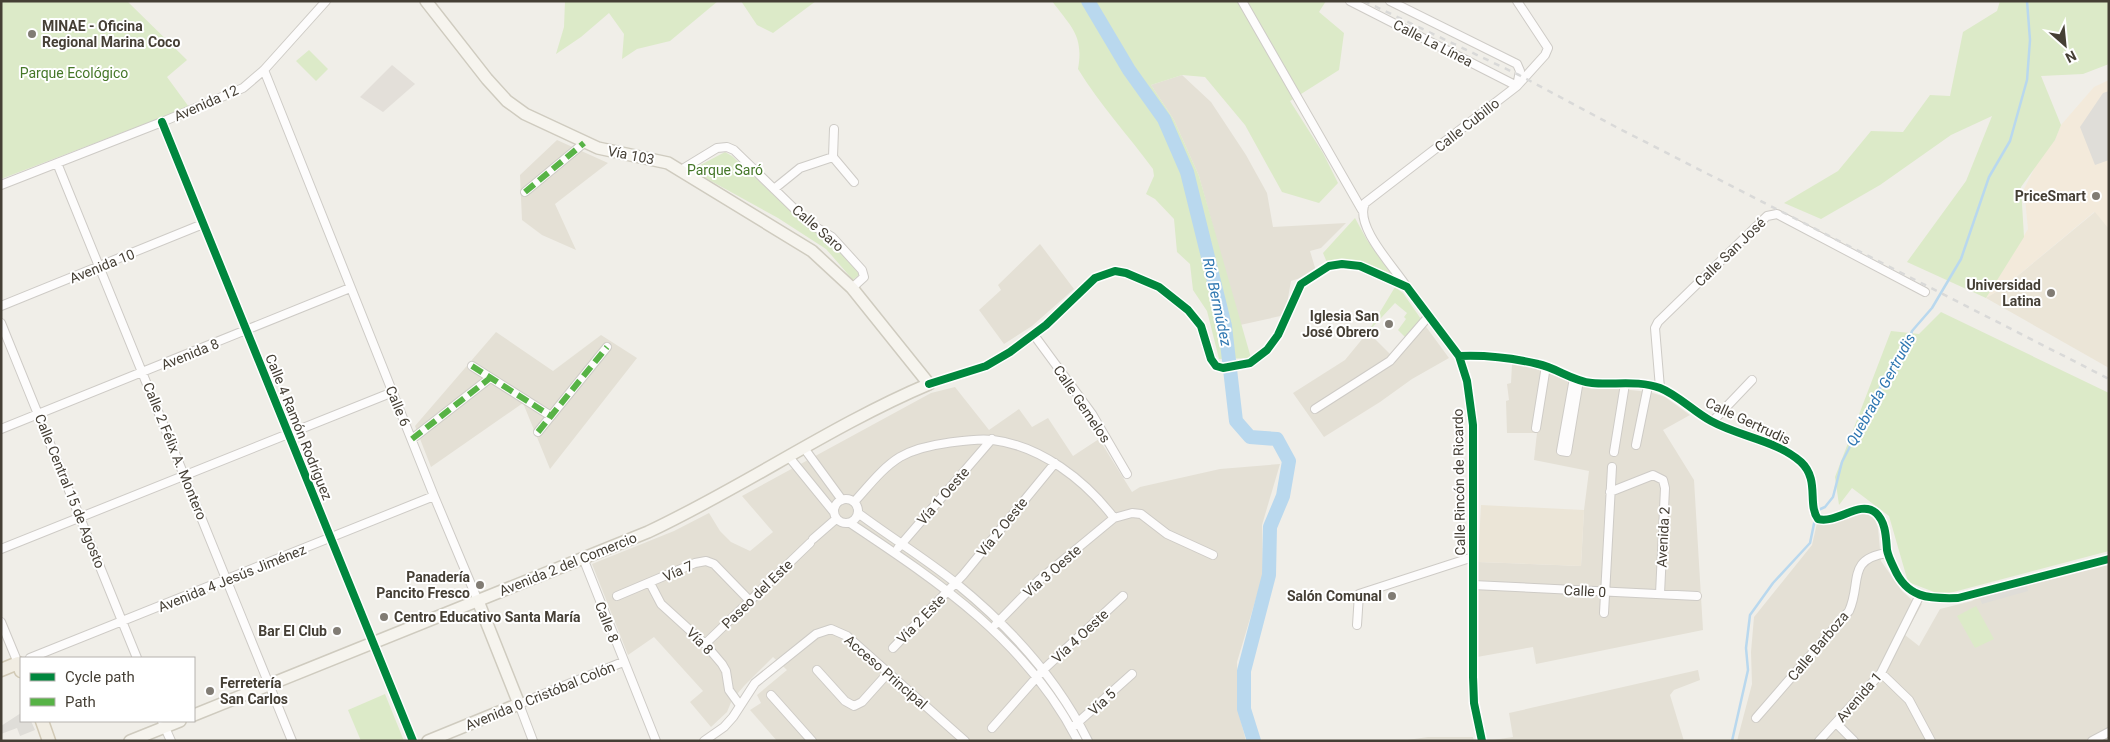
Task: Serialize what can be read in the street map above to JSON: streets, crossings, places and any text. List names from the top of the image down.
{
  "streets": {
    "main road": [
      "Vía 103",
      "Calle 6",
      "Avenida 2 del Comercio",
      "Avenida 4 Jesús Jiménez",
      "Avenida 0 Cristóbal Colón"
    ],
    "street": [
      "Calle La Línea",
      "Avenida 12",
      "Calle Cubillo",
      "Calle Saro",
      "Calle San José",
      "Avenida 10",
      "Avenida 8",
      "Calle Gemelos",
      "Calle Gertrudis",
      "Calle 4 Ramón Rodríguez",
      "Calle 2 Félix A. Montero",
      "Calle Rincón de Ricardo",
      "Calle Central 15 de Agosto",
      "Vía 1 Oeste",
      "Vía 2 Oeste",
      "Avenida 2",
      "Vía 7",
      "Vía 3 Oeste",
      "Calle 0",
      "Paseo del Este",
      "Vía 2 Este",
      "Calle 8",
      "Vía 4 Oeste",
      "Vía 8",
      "Calle Barboza",
      "Acceso Principal",
      "Avenida 1",
      "Vía 5"
    ]
  },
  "crossings": [
    ["Calle La Línea", "Calle Cubillo"],
    ["Avenida 12", "Calle 6"],
    ["Avenida 12", "Calle 4 Ramón Rodríguez"],
    ["Avenida 12", "Calle 2 Félix A. Montero"],
    ["Vía 103", "Calle Saro"],
    ["Vía 103", "Avenida 2 del Comercio"],
    ["Calle San José", "Calle Gertrudis"],
    ["Avenida 10", "Calle 4 Ramón Rodríguez"],
    ["Avenida 10", "Calle 2 Félix A. Montero"],
    ["Avenida 8", "Calle 6"],
    ["Avenida 8", "Calle 4 Ramón Rodríguez"],
    ["Avenida 8", "Calle 2 Félix A. Montero"],
    ["Avenida 8", "Calle Central 15 de Agosto"],
    ["Calle 6", "Avenida 2 del Comercio"],
    ["Calle 6", "Avenida 4 Jesús Jiménez"],
    ["Calle 6", "Avenida 0 Cristóbal Colón"],
    ["Calle Gertrudis", "Calle Rincón de Ricardo"],
    ["Calle Gertrudis", "Calle Barboza"],
    ["Calle Gertrudis", "Avenida 1"],
    ["Calle 4 Ramón Rodríguez", "Avenida 2 del Comercio"],
    ["Calle 4 Ramón Rodríguez", "Avenida 4 Jesús Jiménez"],
    ["Calle 2 Félix A. Montero", "Avenida 2 del Comercio"],
    ["Calle 2 Félix A. Montero", "Avenida 4 Jesús Jiménez"],
    ["Calle Rincón de Ricardo", "Calle 0"],
    ["Calle Central 15 de Agosto", "Avenida 4 Jesús Jiménez"],
    ["Vía 2 Oeste", "Vía 2 Este"],
    ["Avenida 2", "Calle 0"],
    ["Avenida 2 del Comercio", "Calle 8"],
    ["Vía 7", "Paseo del Este"],
    ["Vía 7", "Vía 8"],
    ["Paseo del Este", "Vía 8"],
    ["Calle 8", "Avenida 0 Cristóbal Colón"],
    ["Vía 8", "Acceso Principal"]
  ],
  "water": ["Río Bermúdez", "Quebrada Gertrudis"],
  "parks": ["Parque Ecológico", "Parque Saró"],
  "places": [
    "MINAE - Oficina Regional Marina Coco",
    "PriceSmart",
    "Universidad Latina",
    "Iglesia San José Obrero",
    "Panadería Pancito Fresco",
    "Salón Comunal",
    "Centro Educativo Santa María",
    "Bar El Club",
    "Ferretería San Carlos"
  ],
  "legend": ["Cycle path", "Path"],
  "north": "bottom right"
}
